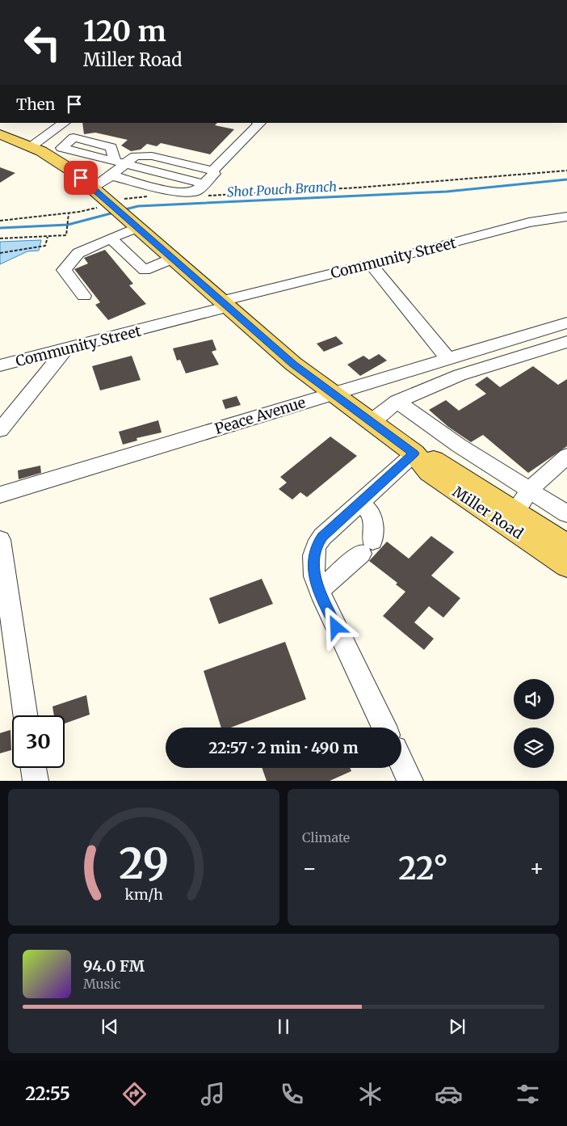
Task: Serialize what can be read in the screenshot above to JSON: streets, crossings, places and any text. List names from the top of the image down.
{
  "streets": {
    "main road": ["Miller Road"],
    "street": ["Community Street", "Peace Avenue"]
  },
  "crossings": [
    ["Community Street", "Miller Road"],
    ["Peace Avenue", "Miller Road"]
  ],
  "water": ["Shot Pouch Branch"],
  "page": {
    "turn": ["120 m", "Miller Road"],
    "then": "Then",
    "limit": "30",
    "trip": "22:57 · 2 min · 490 m",
    "tile": "Climate",
    "heat": ["−", "22°", "+"],
    "song": ["94.0 FM", "Music"],
    "tabs": "22:55",
    "gauge": ["29", "km/h"]
  }
}
